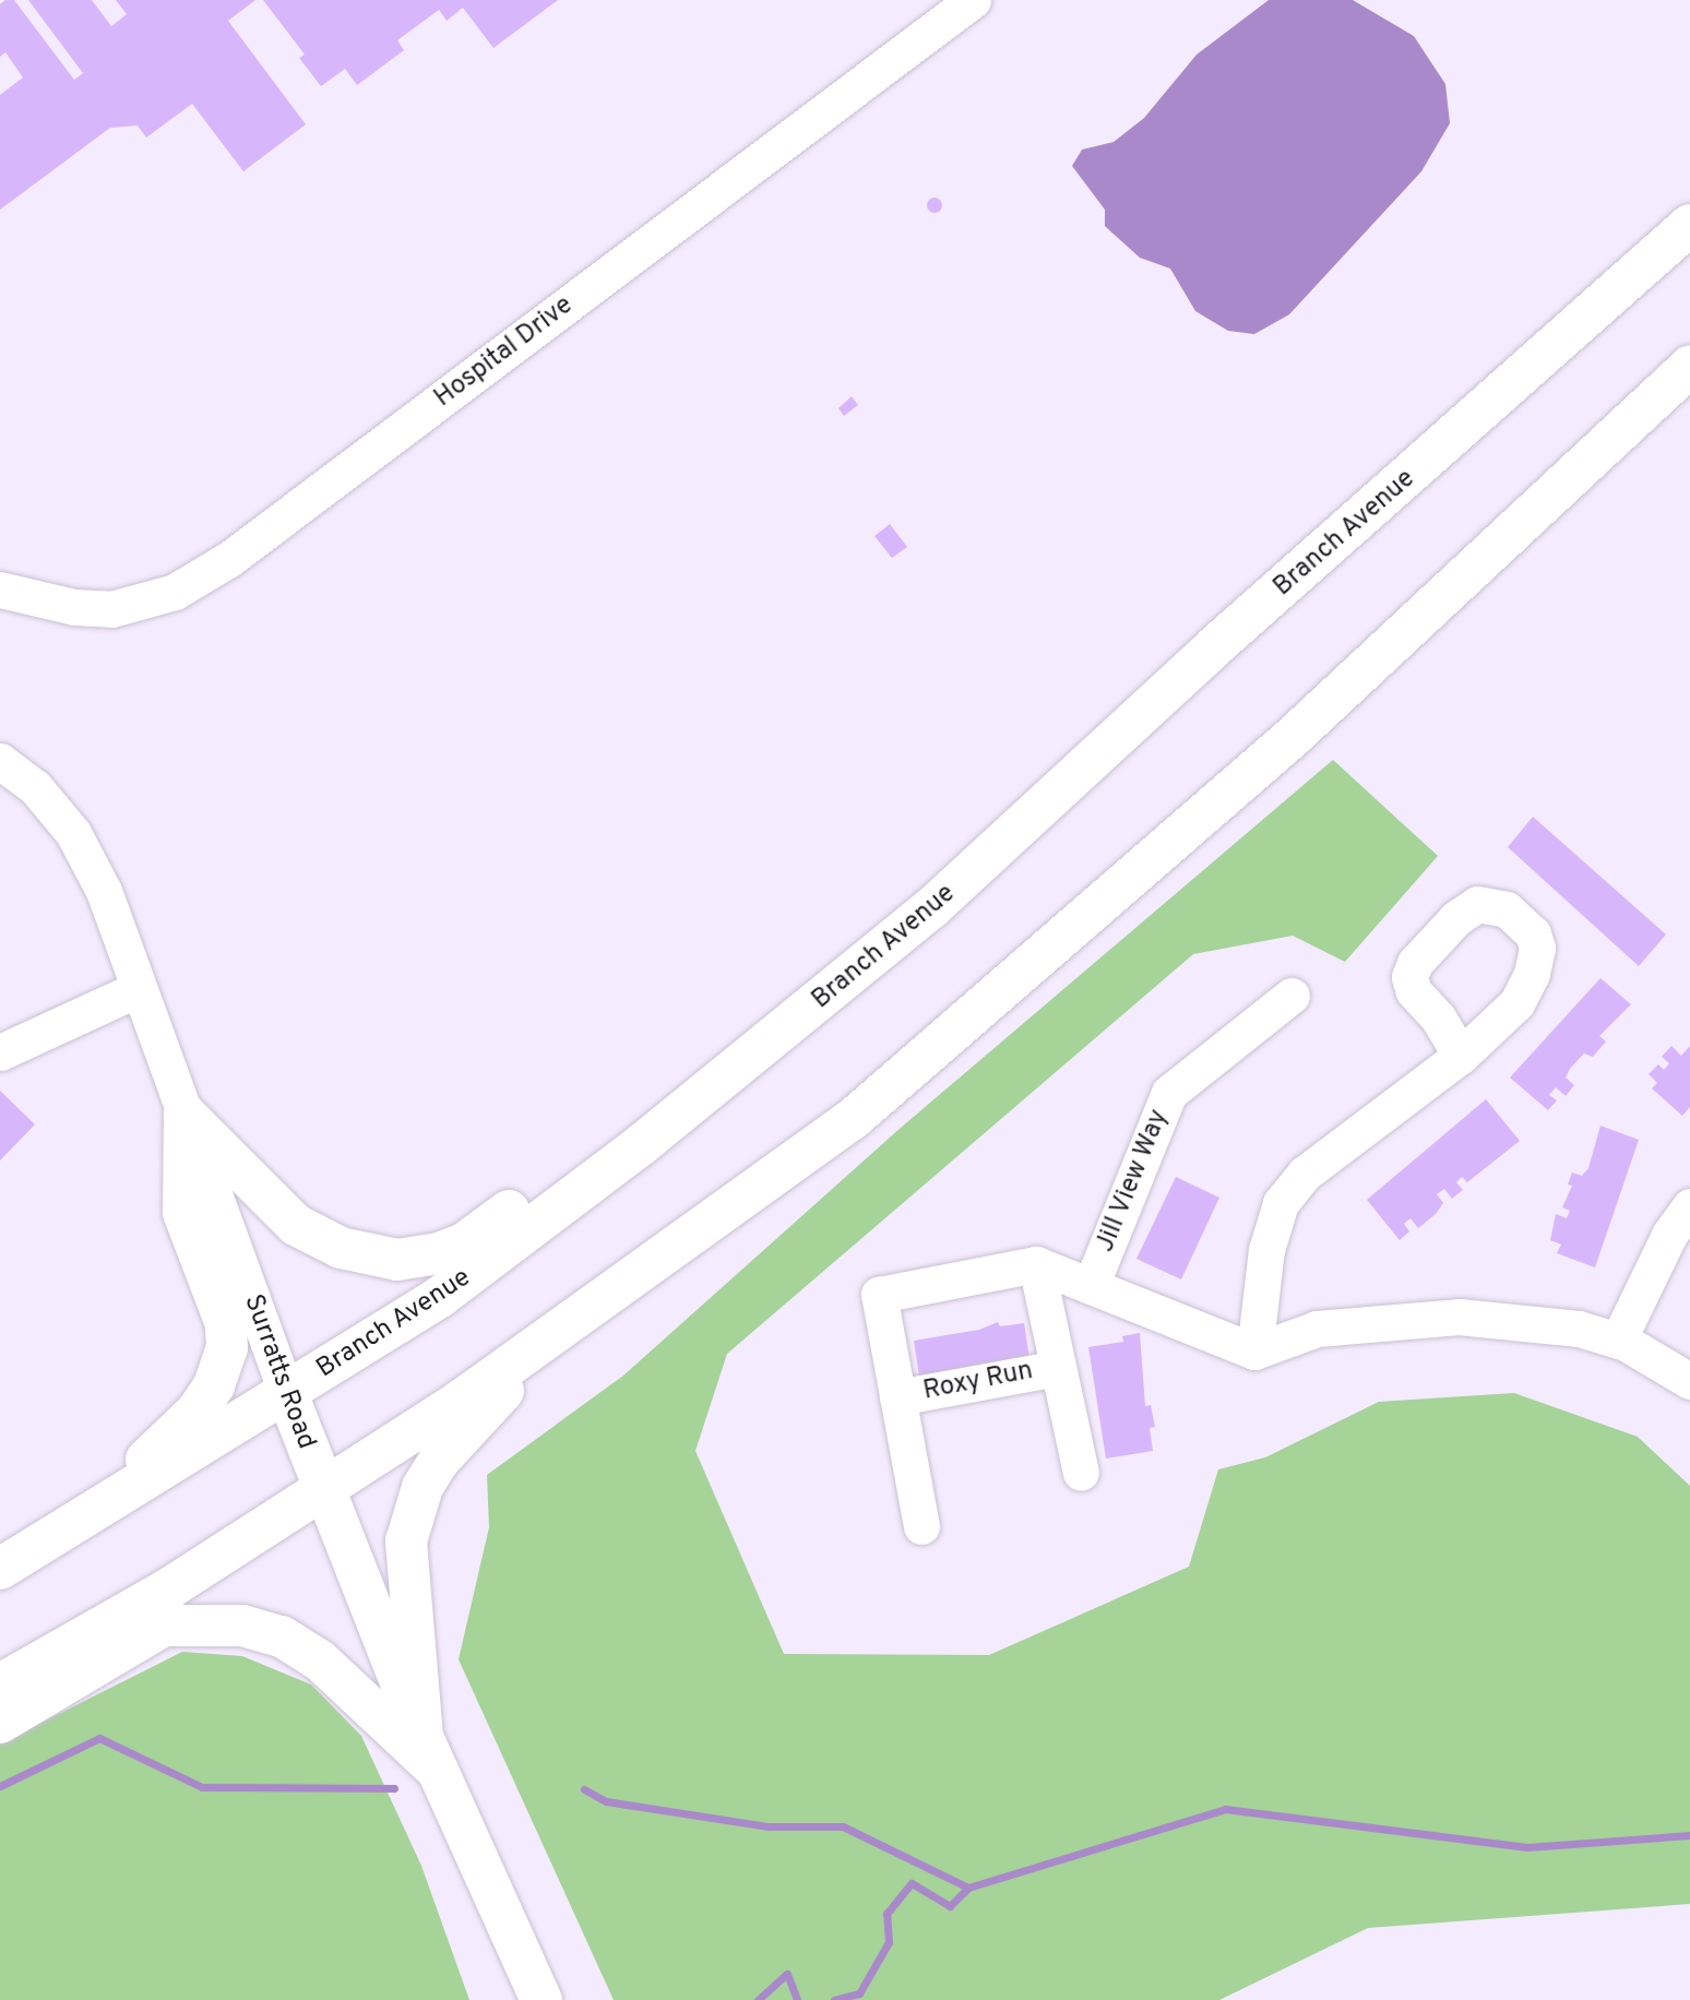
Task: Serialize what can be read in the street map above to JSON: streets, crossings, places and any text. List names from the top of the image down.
{
  "streets": {
    "main road": ["Branch Avenue", "Surratts Road"],
    "street": ["Hospital Drive", "Jill View Way", "Roxy Run"]
  },
  "crossings": [
    ["Branch Avenue", "Surratts Road"]
  ]
}
